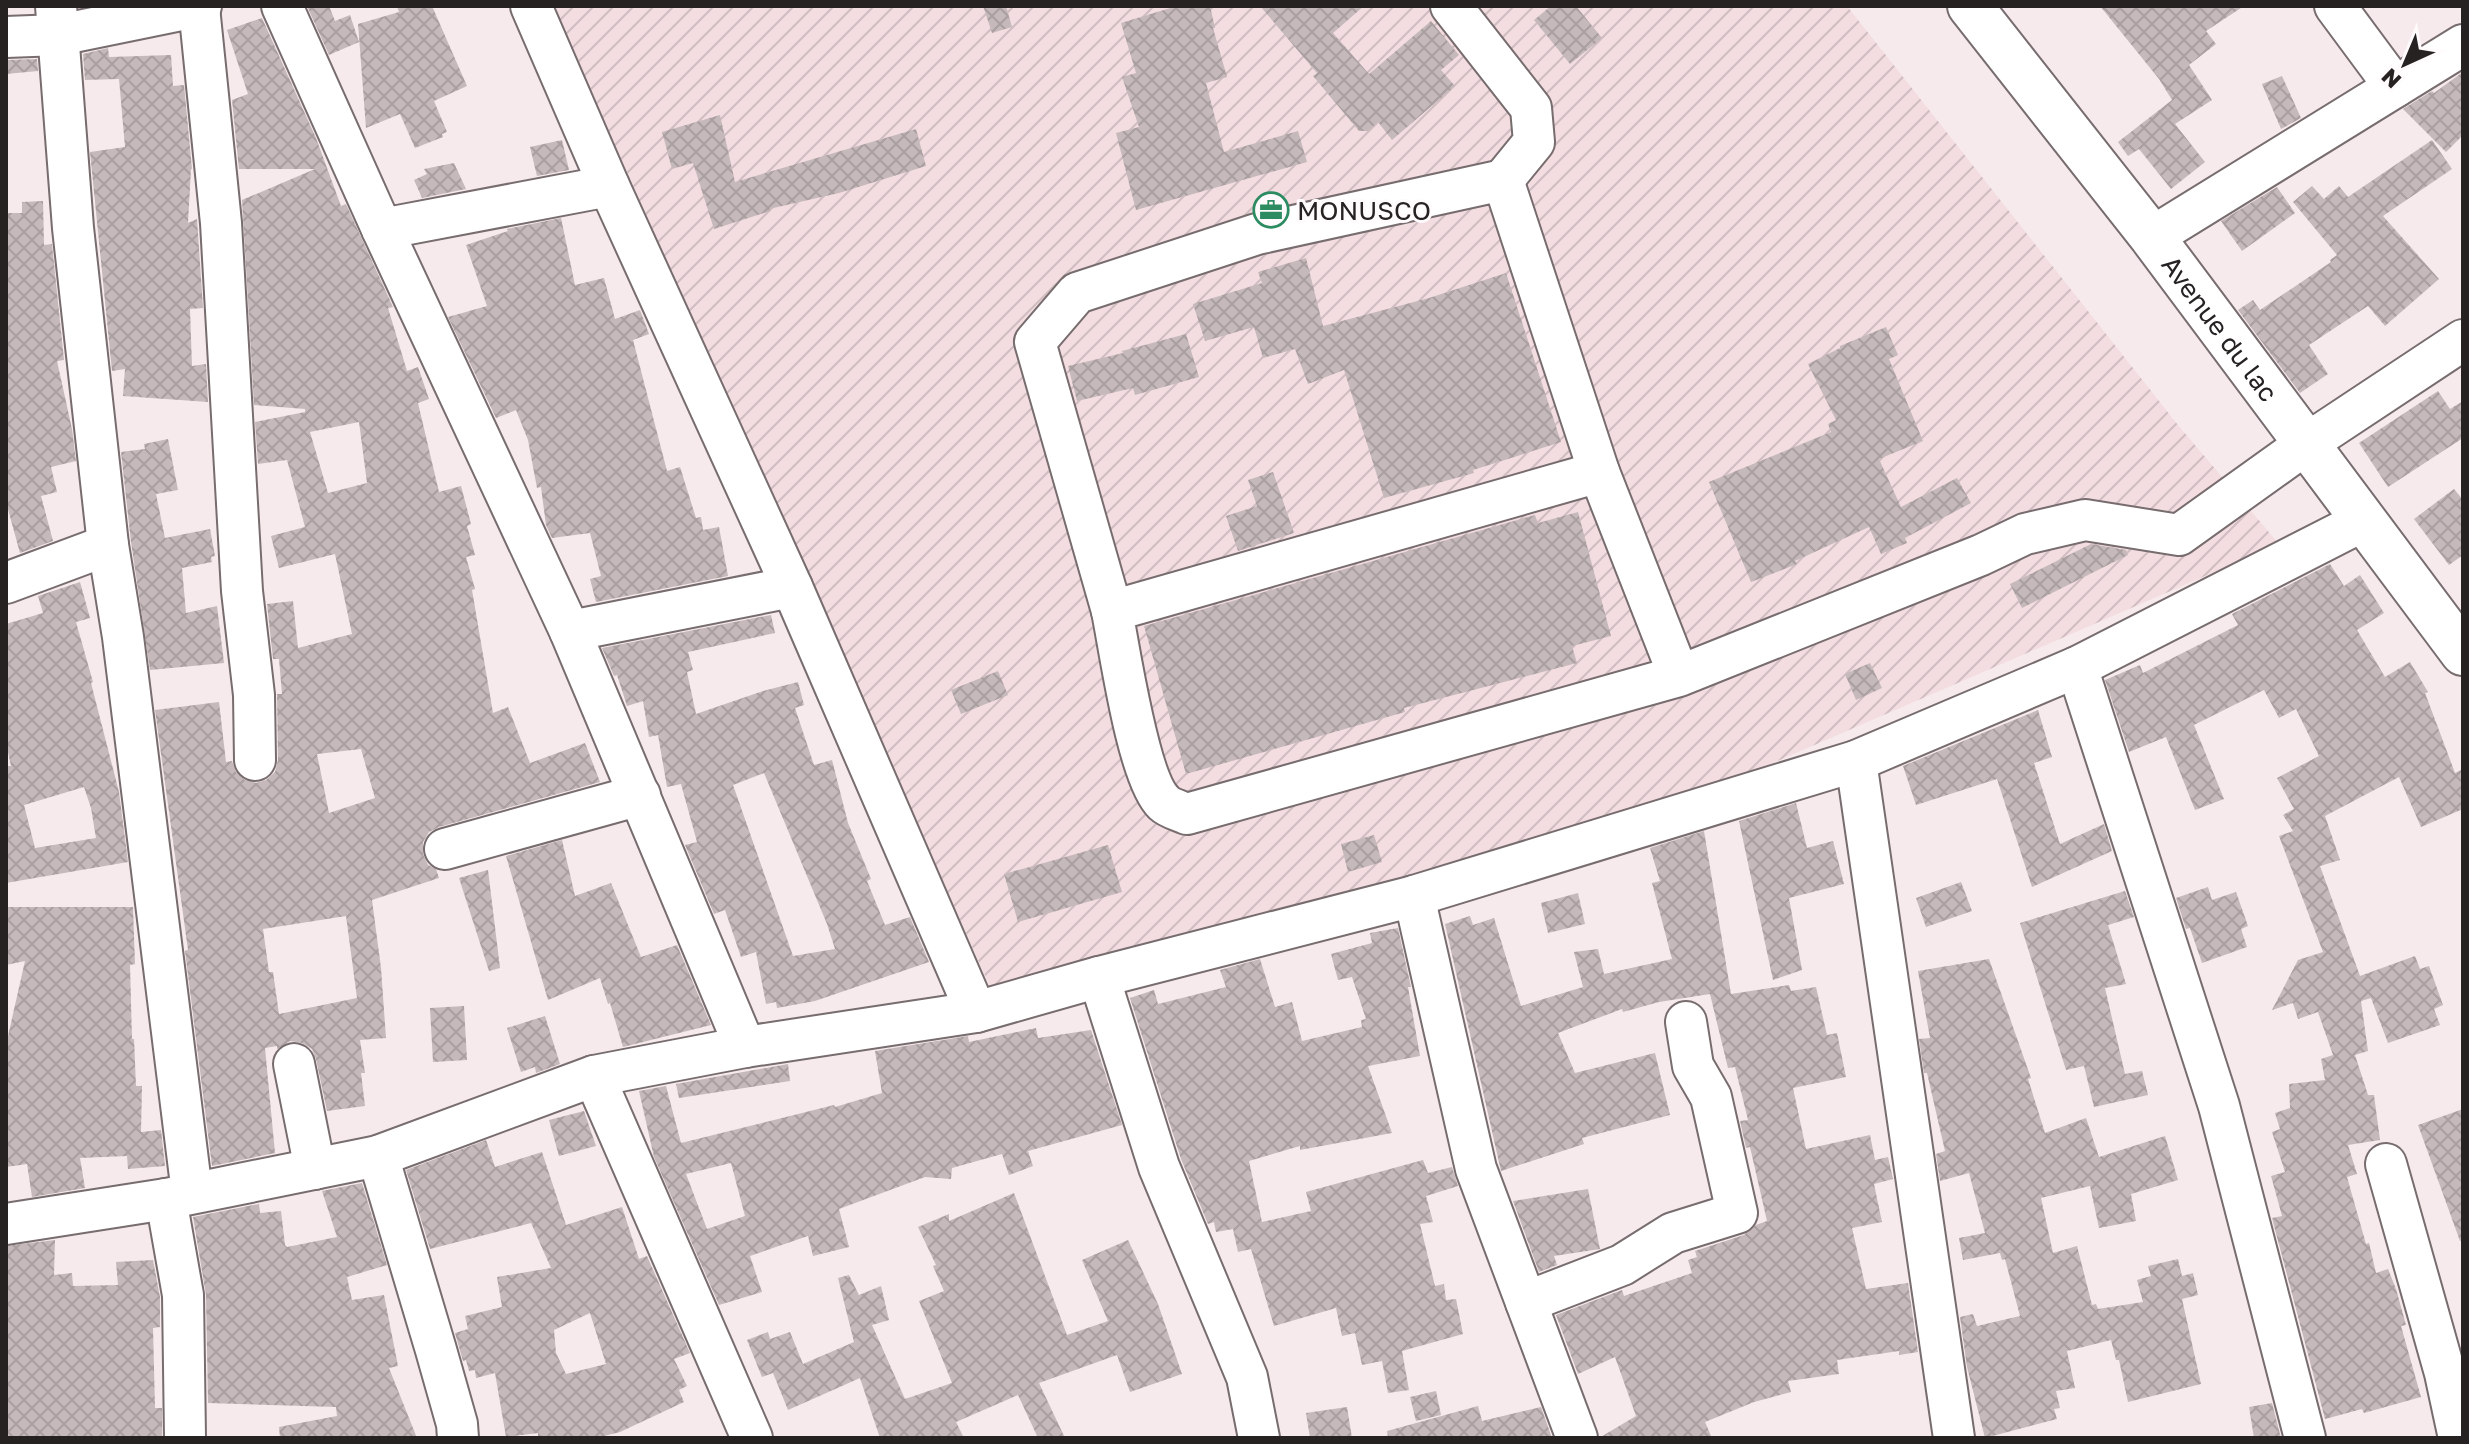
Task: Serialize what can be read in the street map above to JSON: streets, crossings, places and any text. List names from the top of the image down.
{
  "streets": {
    "main road": ["Avenue du lac"]
  },
  "places": {
    "office": ["MONUSCO"]
  },
  "north": "bottom left"
}
